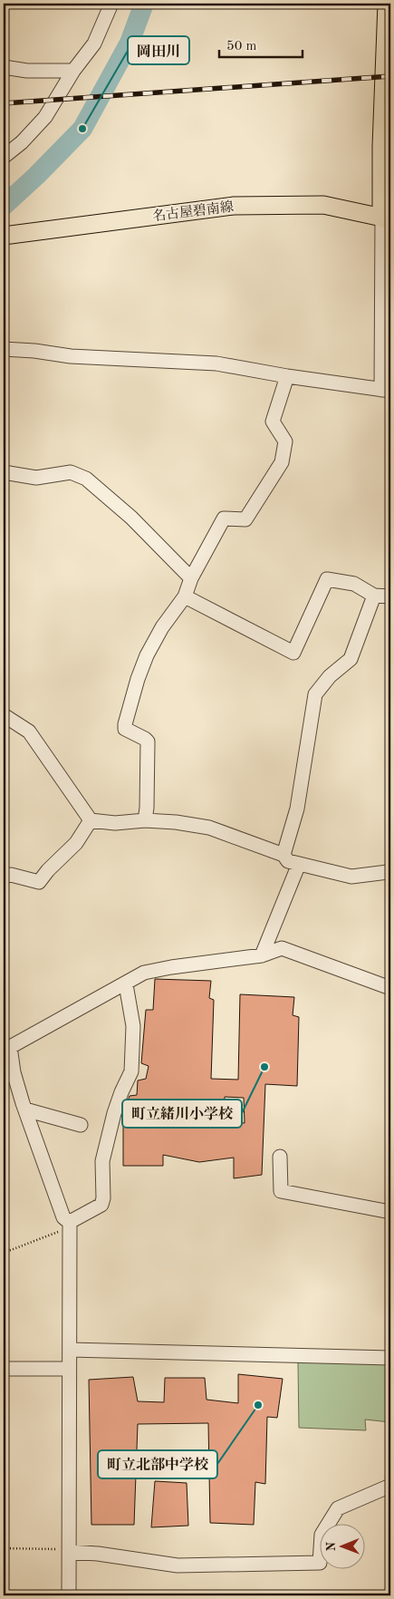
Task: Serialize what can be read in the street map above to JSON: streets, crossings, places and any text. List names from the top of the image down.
{
  "streets": {
    "main road": ["名古屋碧南線"]
  },
  "places": ["岡田川", "町立緒川小学校", "町立北部中学校"],
  "scale_bar": "50 m",
  "north": "left"
}
